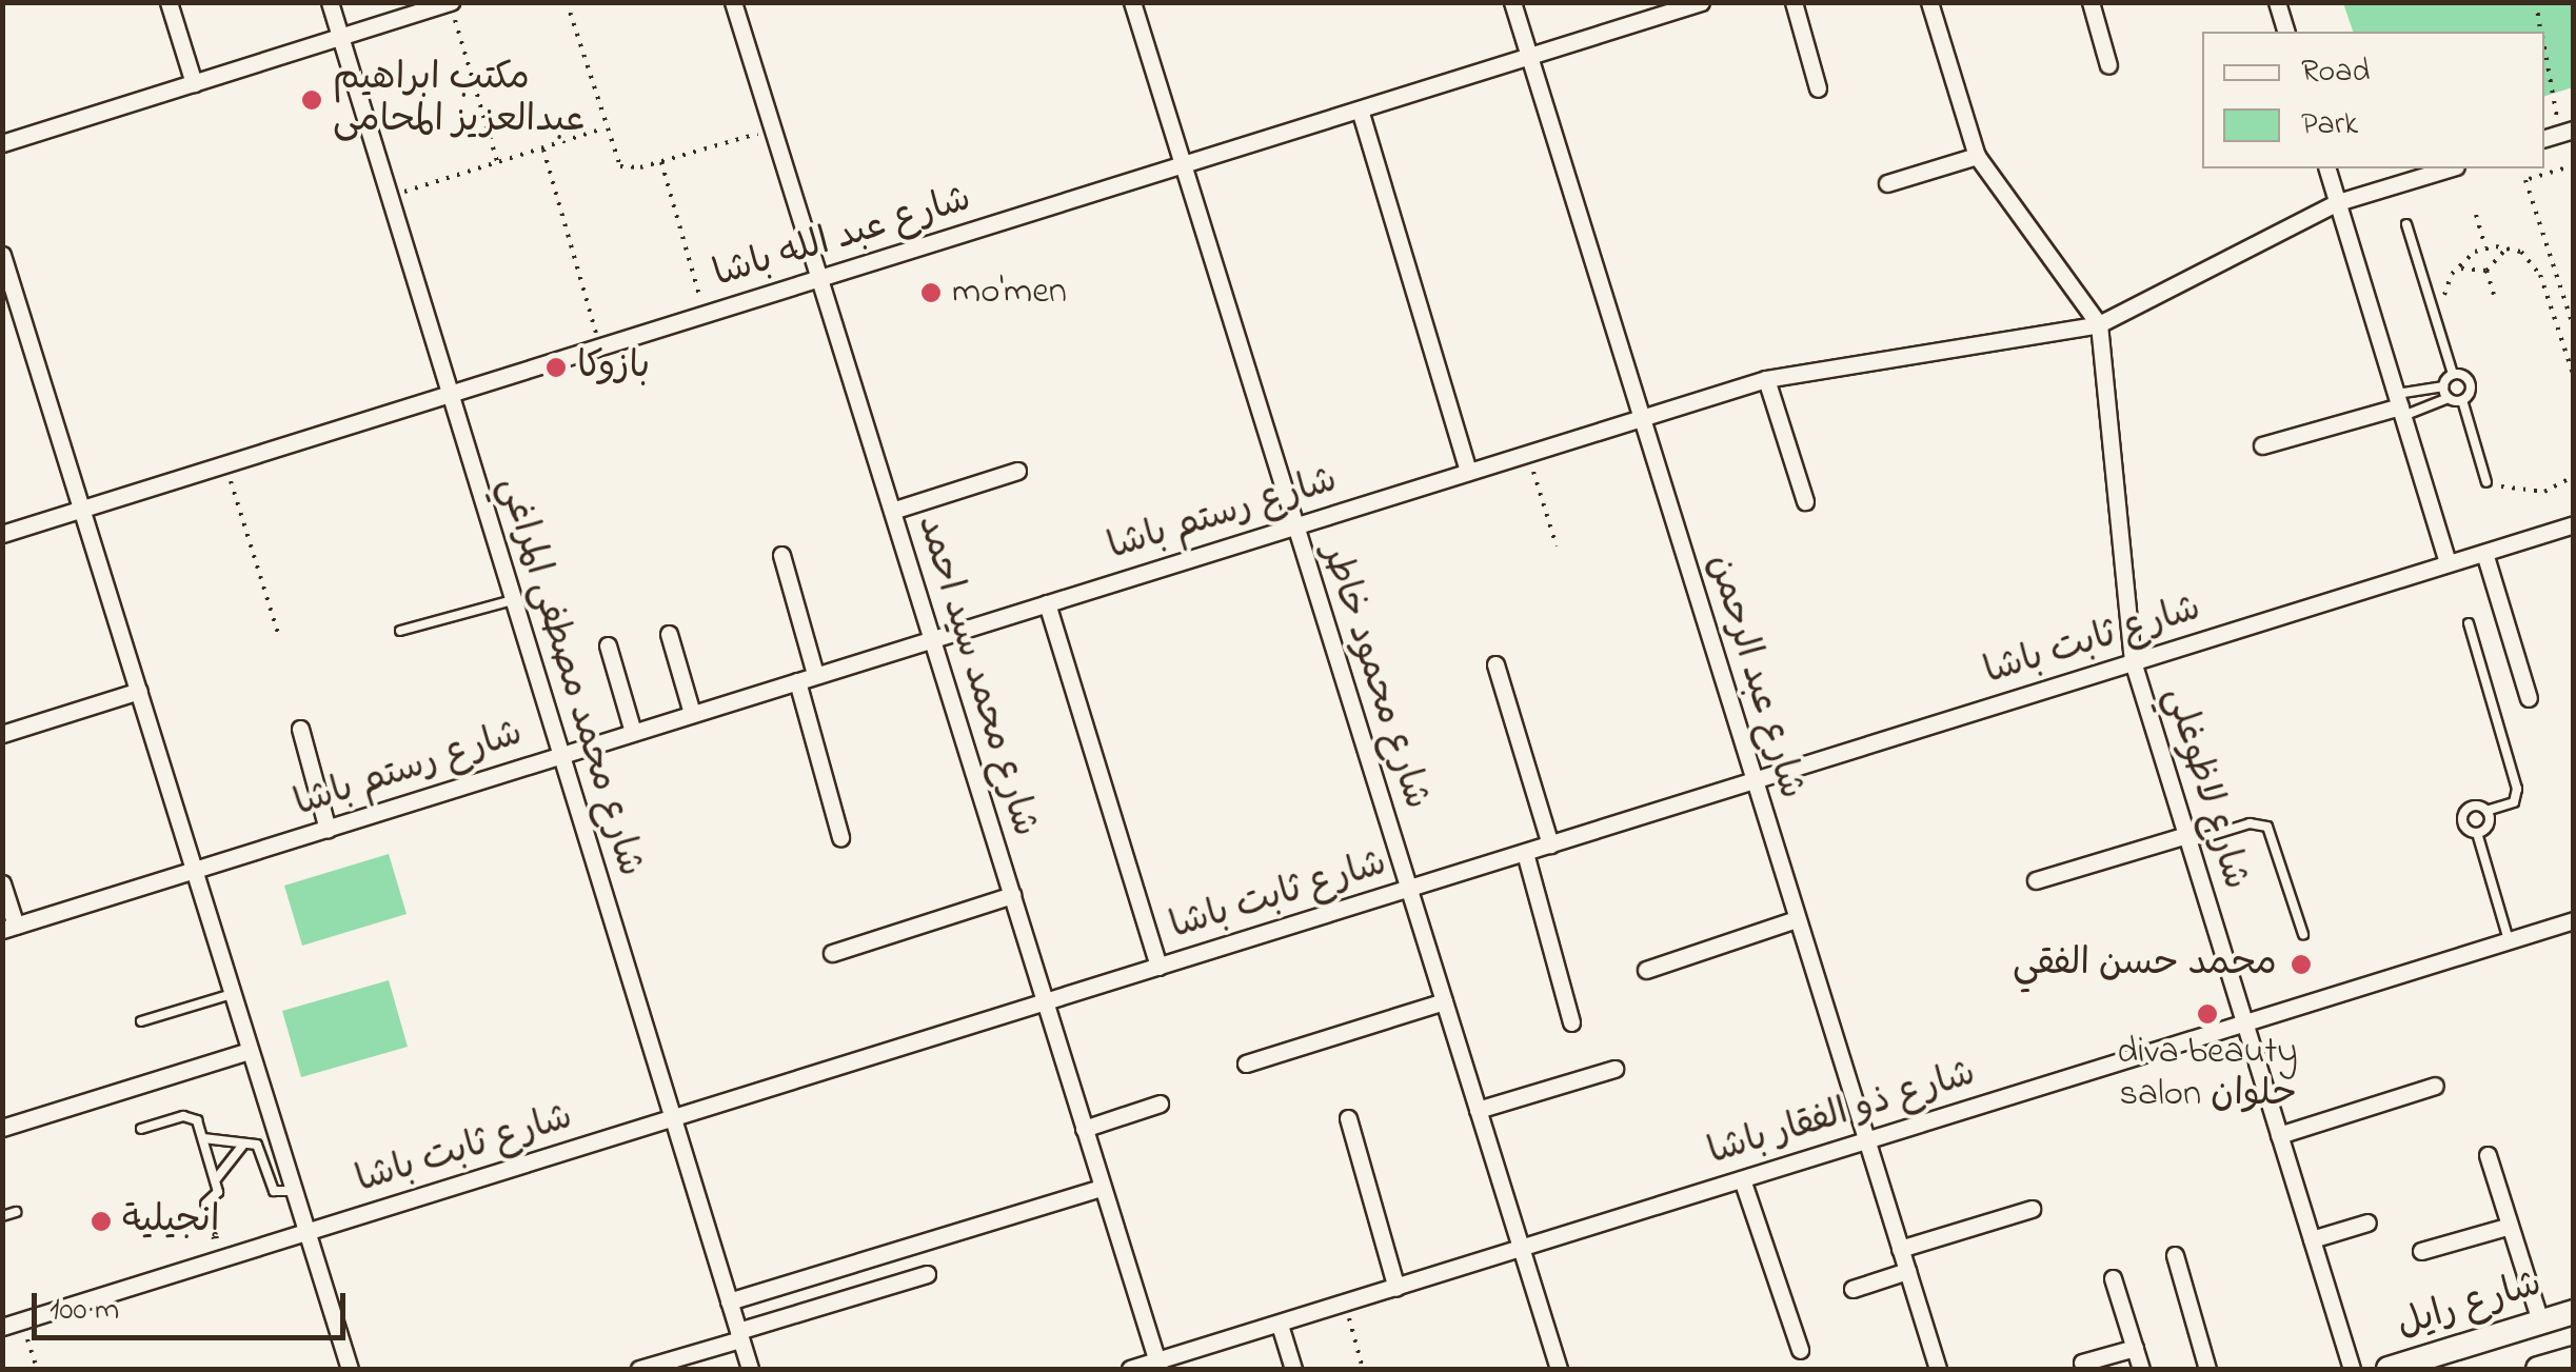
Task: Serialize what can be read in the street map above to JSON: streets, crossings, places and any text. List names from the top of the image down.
{
  "streets": {
    "street": [
      "شارع عبد الله باشا",
      "شارع رستم باشا",
      "شارع ثابت باشا",
      "شارع محمد سيد احمد",
      "شارع محمد مصطفى المراغي",
      "شارع محمود خاطر",
      "شارع عبد الرحمن",
      "شارع لاظوغلي",
      "شارع ذو الفقار باشا",
      "شارع رايل"
    ]
  },
  "crossings": [
    ["شارع عبد الله باشا", "شارع محمد سيد احمد"],
    ["شارع عبد الله باشا", "شارع محمد مصطفى المراغي"],
    ["شارع عبد الله باشا", "شارع محمود خاطر"],
    ["شارع عبد الله باشا", "شارع عبد الرحمن"],
    ["شارع رستم باشا", "شارع محمد سيد احمد"],
    ["شارع رستم باشا", "شارع محمد مصطفى المراغي"],
    ["شارع رستم باشا", "شارع محمود خاطر"],
    ["شارع رستم باشا", "شارع عبد الرحمن"],
    ["شارع رستم باشا", "شارع لاظوغلي"],
    ["شارع ثابت باشا", "شارع محمد سيد احمد"],
    ["شارع ثابت باشا", "شارع محمد مصطفى المراغي"],
    ["شارع ثابت باشا", "شارع محمود خاطر"],
    ["شارع ثابت باشا", "شارع عبد الرحمن"],
    ["شارع ثابت باشا", "شارع لاظوغلي"],
    ["شارع محمد سيد احمد", "شارع ذو الفقار باشا"],
    ["شارع محمود خاطر", "شارع ذو الفقار باشا"],
    ["شارع عبد الرحمن", "شارع ذو الفقار باشا"],
    ["شارع لاظوغلي", "شارع ذو الفقار باشا"]
  ],
  "places": [
    "مكتب ابراهيم عبدالعزيز المحامى",
    "mo'men",
    "بازوكا",
    "محمد حسن الفقي",
    "diva beauty salon حلوان",
    "إنجيلية"
  ],
  "legend": ["Road", "Park"],
  "scale_bar": "100 m"
}
